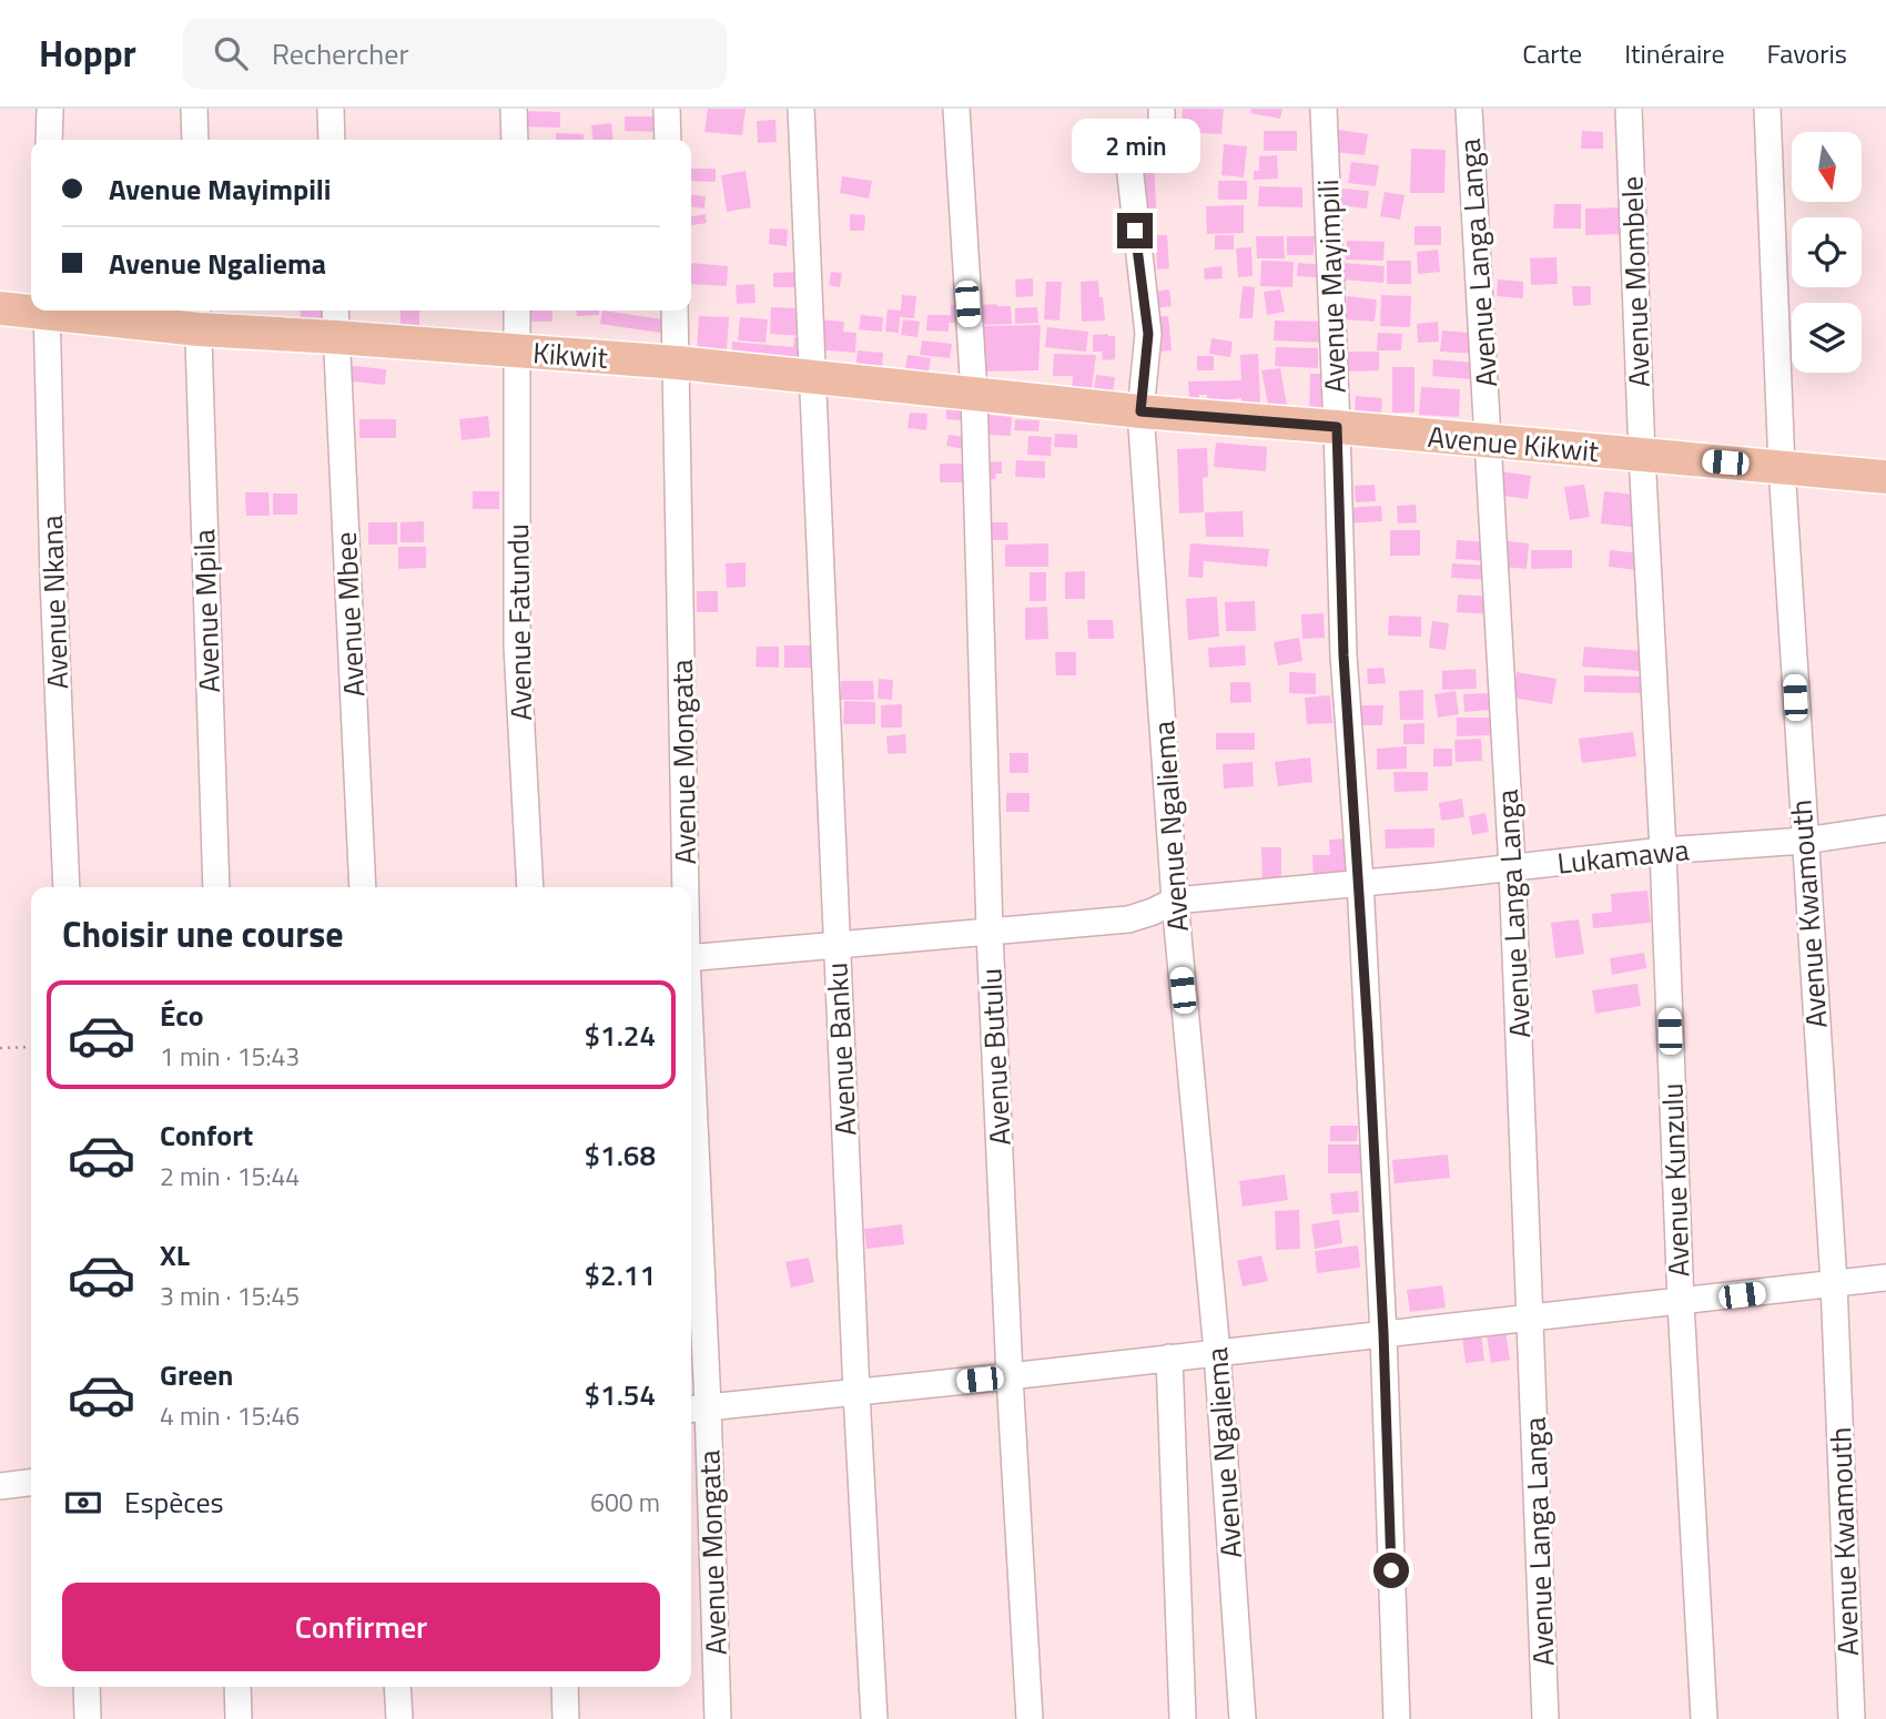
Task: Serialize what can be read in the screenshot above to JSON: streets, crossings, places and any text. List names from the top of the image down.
{
  "streets": {
    "main road": ["Kikwit", "Avenue Kikwit"],
    "street": [
      "Avenue Langa Langa",
      "Avenue Mombele",
      "Avenue Mayimpili",
      "Avenue Nkana",
      "Avenue Mpila",
      "Avenue Mbee",
      "Avenue Fatundu",
      "Avenue Mongata",
      "Avenue Ngaliema",
      "Lukamawa",
      "Avenue Kwamouth",
      "Avenue Banku",
      "Avenue Butulu",
      "Avenue Kunzulu"
    ]
  },
  "crossings": [
    ["Avenue Langa Langa", "Avenue Kikwit"],
    ["Avenue Langa Langa", "Lukamawa"],
    ["Avenue Mombele", "Avenue Kikwit"],
    ["Avenue Mombele", "Avenue Kunzulu"],
    ["Avenue Mayimpili", "Avenue Kikwit"],
    ["Avenue Mayimpili", "Lukamawa"],
    ["Kikwit", "Avenue Kikwit"],
    ["Kikwit", "Avenue Mpila"],
    ["Kikwit", "Avenue Mbee"],
    ["Kikwit", "Avenue Fatundu"],
    ["Kikwit", "Avenue Mongata"],
    ["Kikwit", "Avenue Ngaliema"],
    ["Kikwit", "Avenue Banku"],
    ["Kikwit", "Avenue Butulu"],
    ["Avenue Kikwit", "Avenue Ngaliema"],
    ["Avenue Kikwit", "Avenue Kwamouth"],
    ["Avenue Kikwit", "Avenue Kunzulu"],
    ["Avenue Ngaliema", "Lukamawa"],
    ["Lukamawa", "Avenue Kwamouth"],
    ["Lukamawa", "Avenue Banku"],
    ["Lukamawa", "Avenue Butulu"],
    ["Lukamawa", "Avenue Kunzulu"]
  ],
  "north": "bottom",
  "page": {
    "header": "Hoppr",
    "search": "Rechercher",
    "nav": ["Carte", "Itinéraire", "Favoris"],
    "bubble": "2 min",
    "banner": ["Avenue Mayimpili", "Avenue Ngaliema"],
    "heading": "Choisir une course",
    "list": [
      {
        "name": "Éco",
        "note": "1 min · 15:43",
        "value": "$1.24"
      },
      {
        "name": "Confort",
        "note": "2 min · 15:44",
        "value": "$1.68"
      },
      {
        "name": "XL",
        "note": "3 min · 15:45",
        "value": "$2.11"
      },
      {
        "name": "Green",
        "note": "4 min · 15:46",
        "value": "$1.54"
      }
    ],
    "pay": ["Espèces", "600 m"],
    "buttons": "Confirmer"
  }
}
